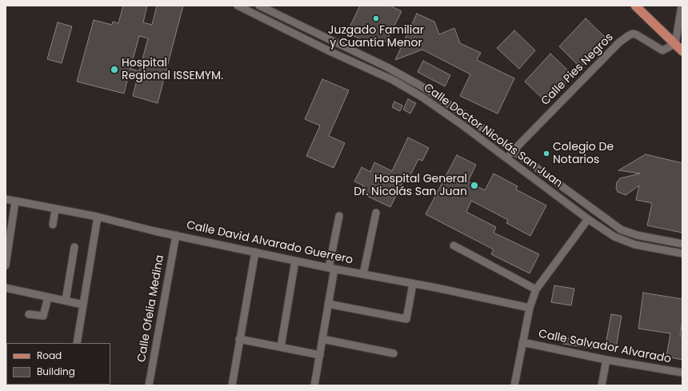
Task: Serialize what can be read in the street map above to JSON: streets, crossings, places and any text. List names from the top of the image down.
{
  "streets": {
    "street": [
      "Calle Pies Negros",
      "Calle Doctor Nicolás San Juan",
      "Calle David Alvarado Guerrero",
      "Calle Ofelia Medina",
      "Calle Salvador Alvarado"
    ]
  },
  "crossings": [
    ["Calle Pies Negros", "Calle Doctor Nicolás San Juan"],
    ["Calle David Alvarado Guerrero", "Calle Ofelia Medina"]
  ],
  "places": [
    "Juzgado Familiar y Cuantía Menor",
    "Hospital Regional ISSEMYM.",
    "Colegio De Notarios",
    "Hospital General Dr. Nicolás San Juan"
  ],
  "legend": ["Road", "Building"]
}
